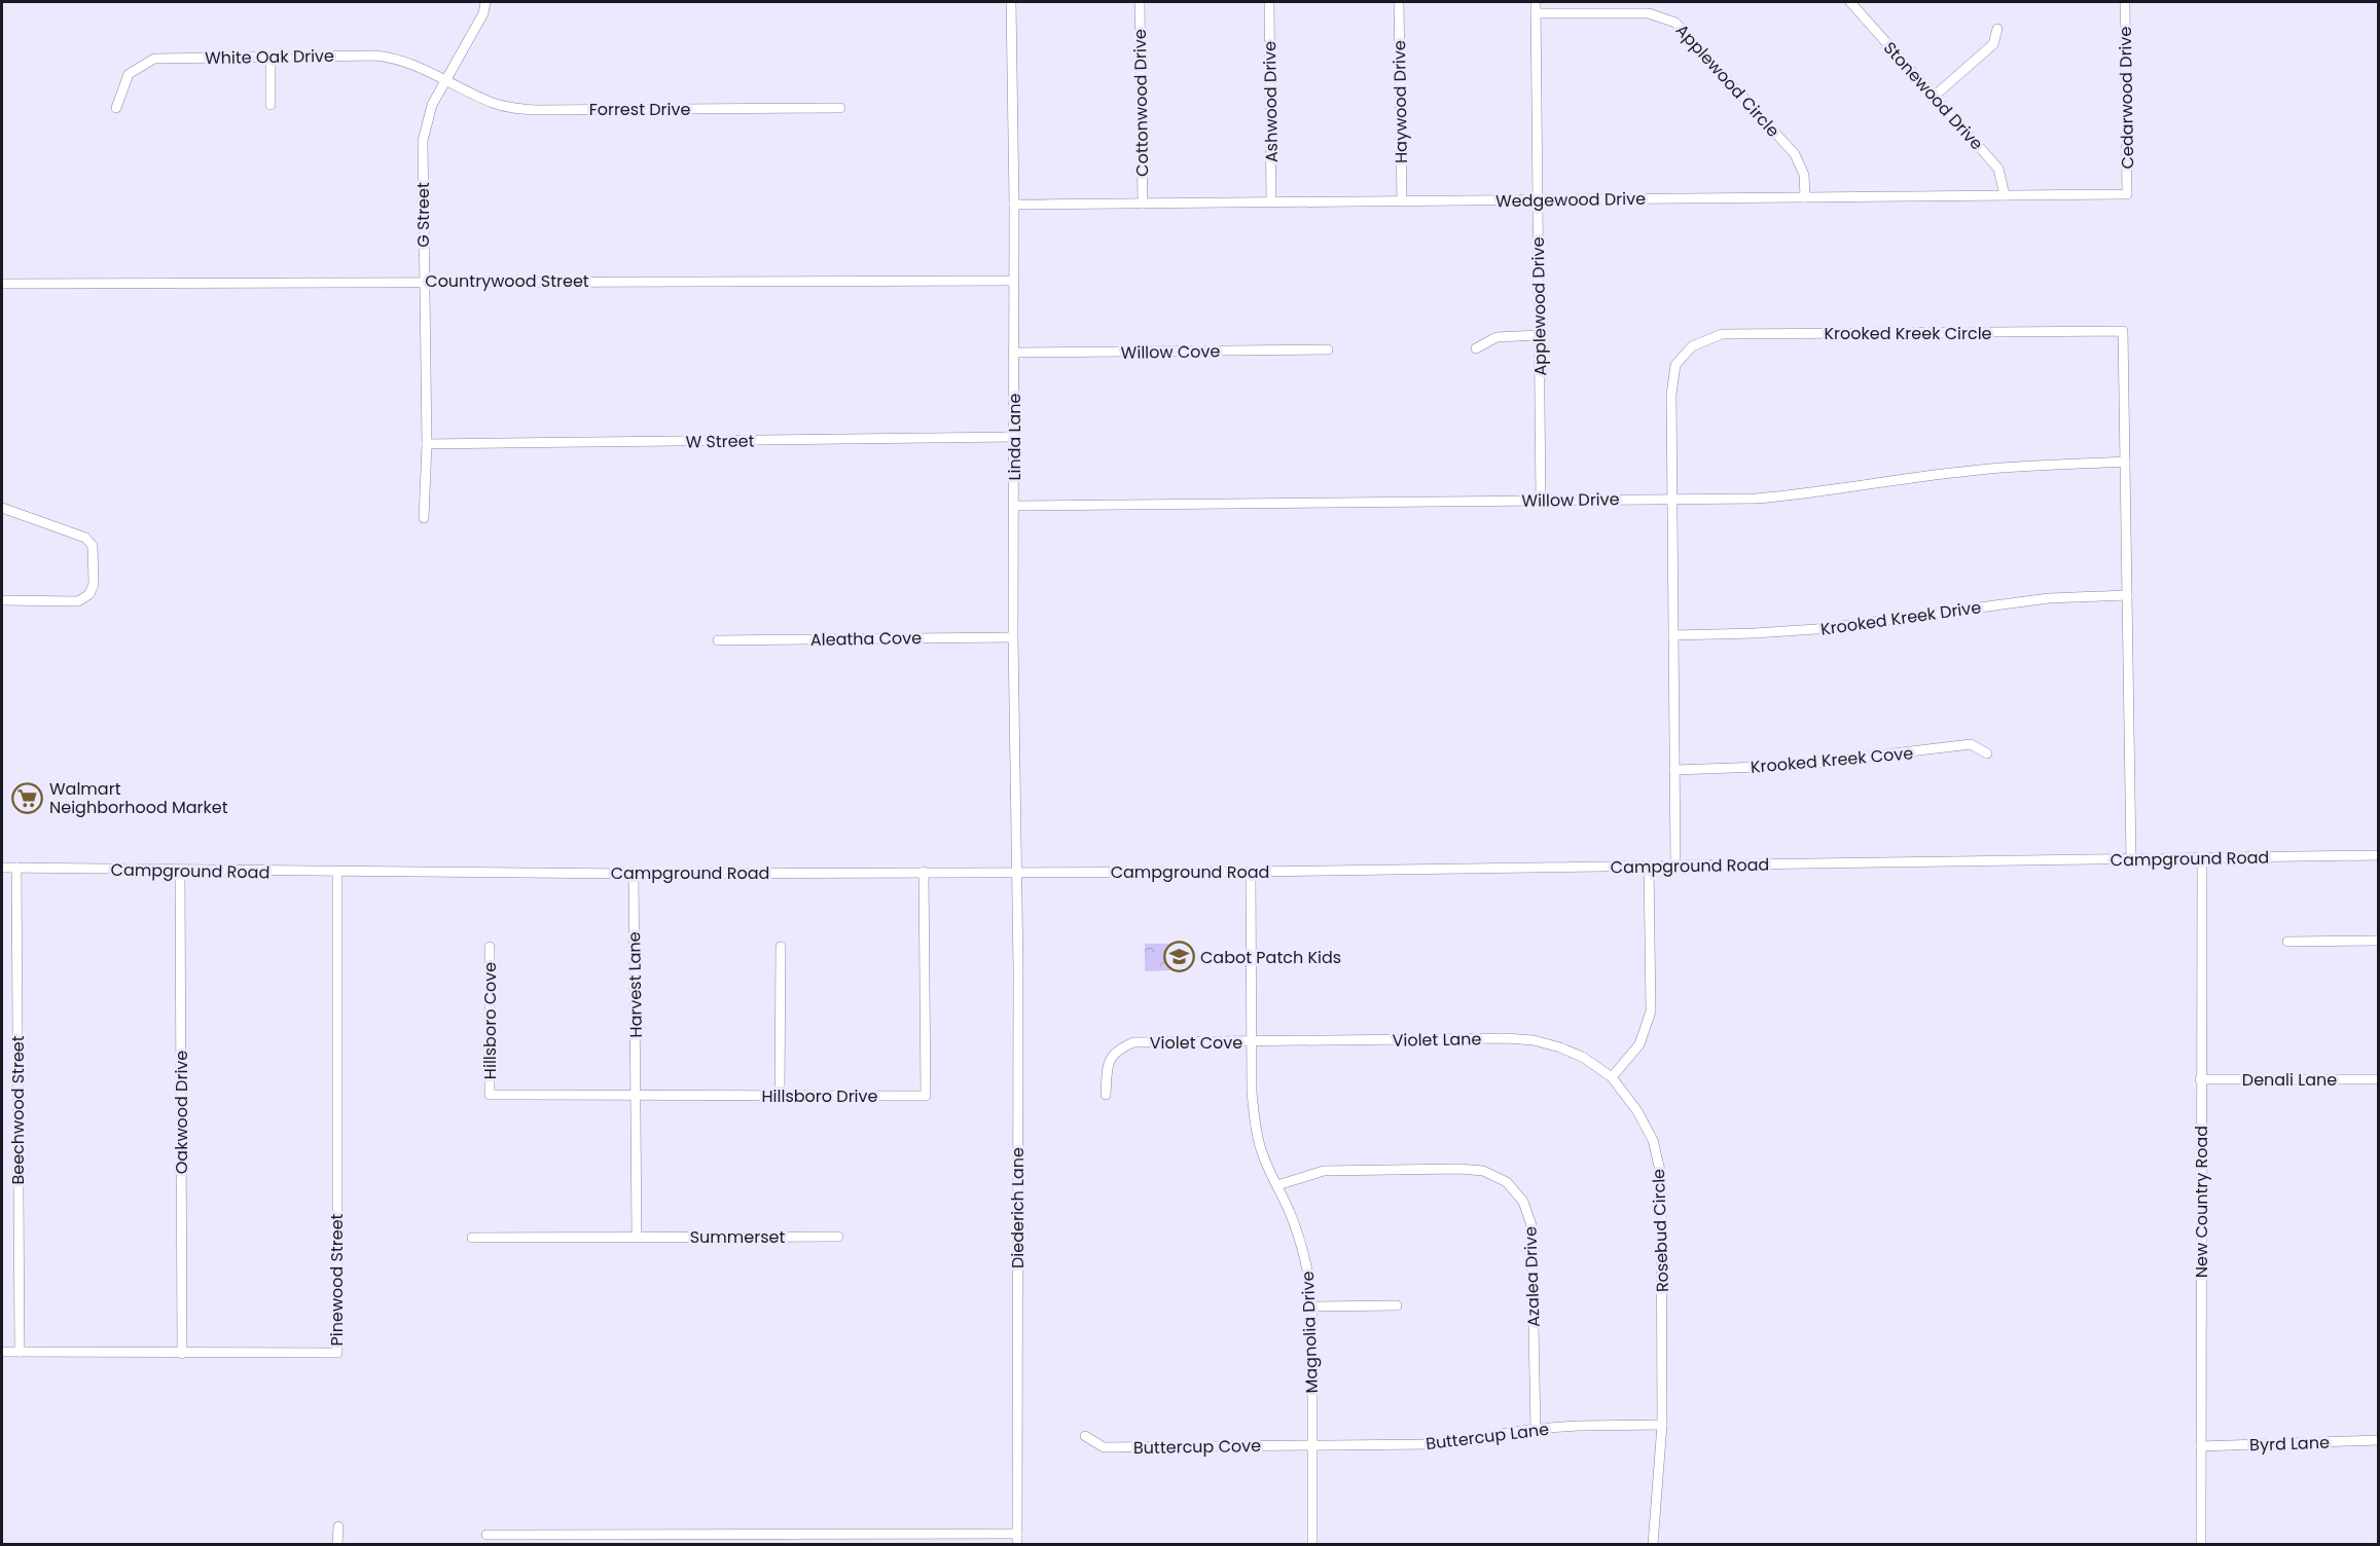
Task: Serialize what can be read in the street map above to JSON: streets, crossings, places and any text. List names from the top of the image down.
{
  "streets": {
    "street": [
      "White Oak Drive",
      "Applewood Circle",
      "Stonewood Drive",
      "Cedarwood Drive",
      "Ashwood Drive",
      "Haywood Drive",
      "Cottonwood Drive",
      "Forrest Drive",
      "Wedgewood Drive",
      "G Street",
      "Countrywood Street",
      "Applewood Drive",
      "Krooked Kreek Circle",
      "Willow Cove",
      "Linda Lane",
      "W Street",
      "Willow Drive",
      "Krooked Kreek Drive",
      "Aleatha Cove",
      "Krooked Kreek Cove",
      "Campground Road",
      "Harvest Lane",
      "Hillsboro Cove",
      "Violet Lane",
      "Violet Cove",
      "Denali Lane",
      "Hillsboro Drive",
      "Beechwood Street",
      "Oakwood Drive",
      "New Country Road",
      "Diederich Lane",
      "Rosebud Circle",
      "Summerset",
      "Azalea Drive",
      "Pinewood Street",
      "Magnolia Drive",
      "Buttercup Lane",
      "Byrd Lane",
      "Buttercup Cove"
    ]
  },
  "crossings": [
    ["White Oak Drive", "Forrest Drive"],
    ["White Oak Drive", "G Street"],
    ["Applewood Circle", "Wedgewood Drive"],
    ["Applewood Circle", "Applewood Drive"],
    ["Stonewood Drive", "Wedgewood Drive"],
    ["Cedarwood Drive", "Wedgewood Drive"],
    ["Ashwood Drive", "Wedgewood Drive"],
    ["Haywood Drive", "Wedgewood Drive"],
    ["Cottonwood Drive", "Wedgewood Drive"],
    ["Forrest Drive", "G Street"],
    ["Wedgewood Drive", "Applewood Drive"],
    ["Wedgewood Drive", "Linda Lane"],
    ["G Street", "Countrywood Street"],
    ["G Street", "W Street"],
    ["Countrywood Street", "Linda Lane"],
    ["Applewood Drive", "Willow Drive"],
    ["Krooked Kreek Circle", "Willow Drive"],
    ["Krooked Kreek Circle", "Krooked Kreek Drive"],
    ["Krooked Kreek Circle", "Krooked Kreek Cove"],
    ["Krooked Kreek Circle", "Campground Road"],
    ["Willow Cove", "Linda Lane"],
    ["Linda Lane", "W Street"],
    ["Linda Lane", "Willow Drive"],
    ["Linda Lane", "Aleatha Cove"],
    ["Linda Lane", "Campground Road"],
    ["Linda Lane", "Diederich Lane"],
    ["Campground Road", "Harvest Lane"],
    ["Campground Road", "Hillsboro Drive"],
    ["Campground Road", "Beechwood Street"],
    ["Campground Road", "Oakwood Drive"],
    ["Campground Road", "New Country Road"],
    ["Campground Road", "Diederich Lane"],
    ["Campground Road", "Pinewood Street"],
    ["Campground Road", "Magnolia Drive"],
    ["Harvest Lane", "Hillsboro Drive"],
    ["Hillsboro Cove", "Hillsboro Drive"],
    ["Violet Lane", "Violet Cove"],
    ["Violet Lane", "Rosebud Circle"],
    ["Violet Lane", "Magnolia Drive"],
    ["Violet Cove", "Magnolia Drive"],
    ["Denali Lane", "New Country Road"],
    ["Beechwood Street", "Pinewood Street"],
    ["Oakwood Drive", "Pinewood Street"],
    ["New Country Road", "Byrd Lane"],
    ["Rosebud Circle", "Buttercup Lane"],
    ["Azalea Drive", "Magnolia Drive"],
    ["Azalea Drive", "Buttercup Lane"],
    ["Magnolia Drive", "Buttercup Lane"],
    ["Magnolia Drive", "Buttercup Cove"],
    ["Buttercup Lane", "Buttercup Cove"]
  ],
  "places": {
    "supermarket": ["Walmart Neighborhood Market"],
    "school or university": ["Cabot Patch Kids"]
  }
}
